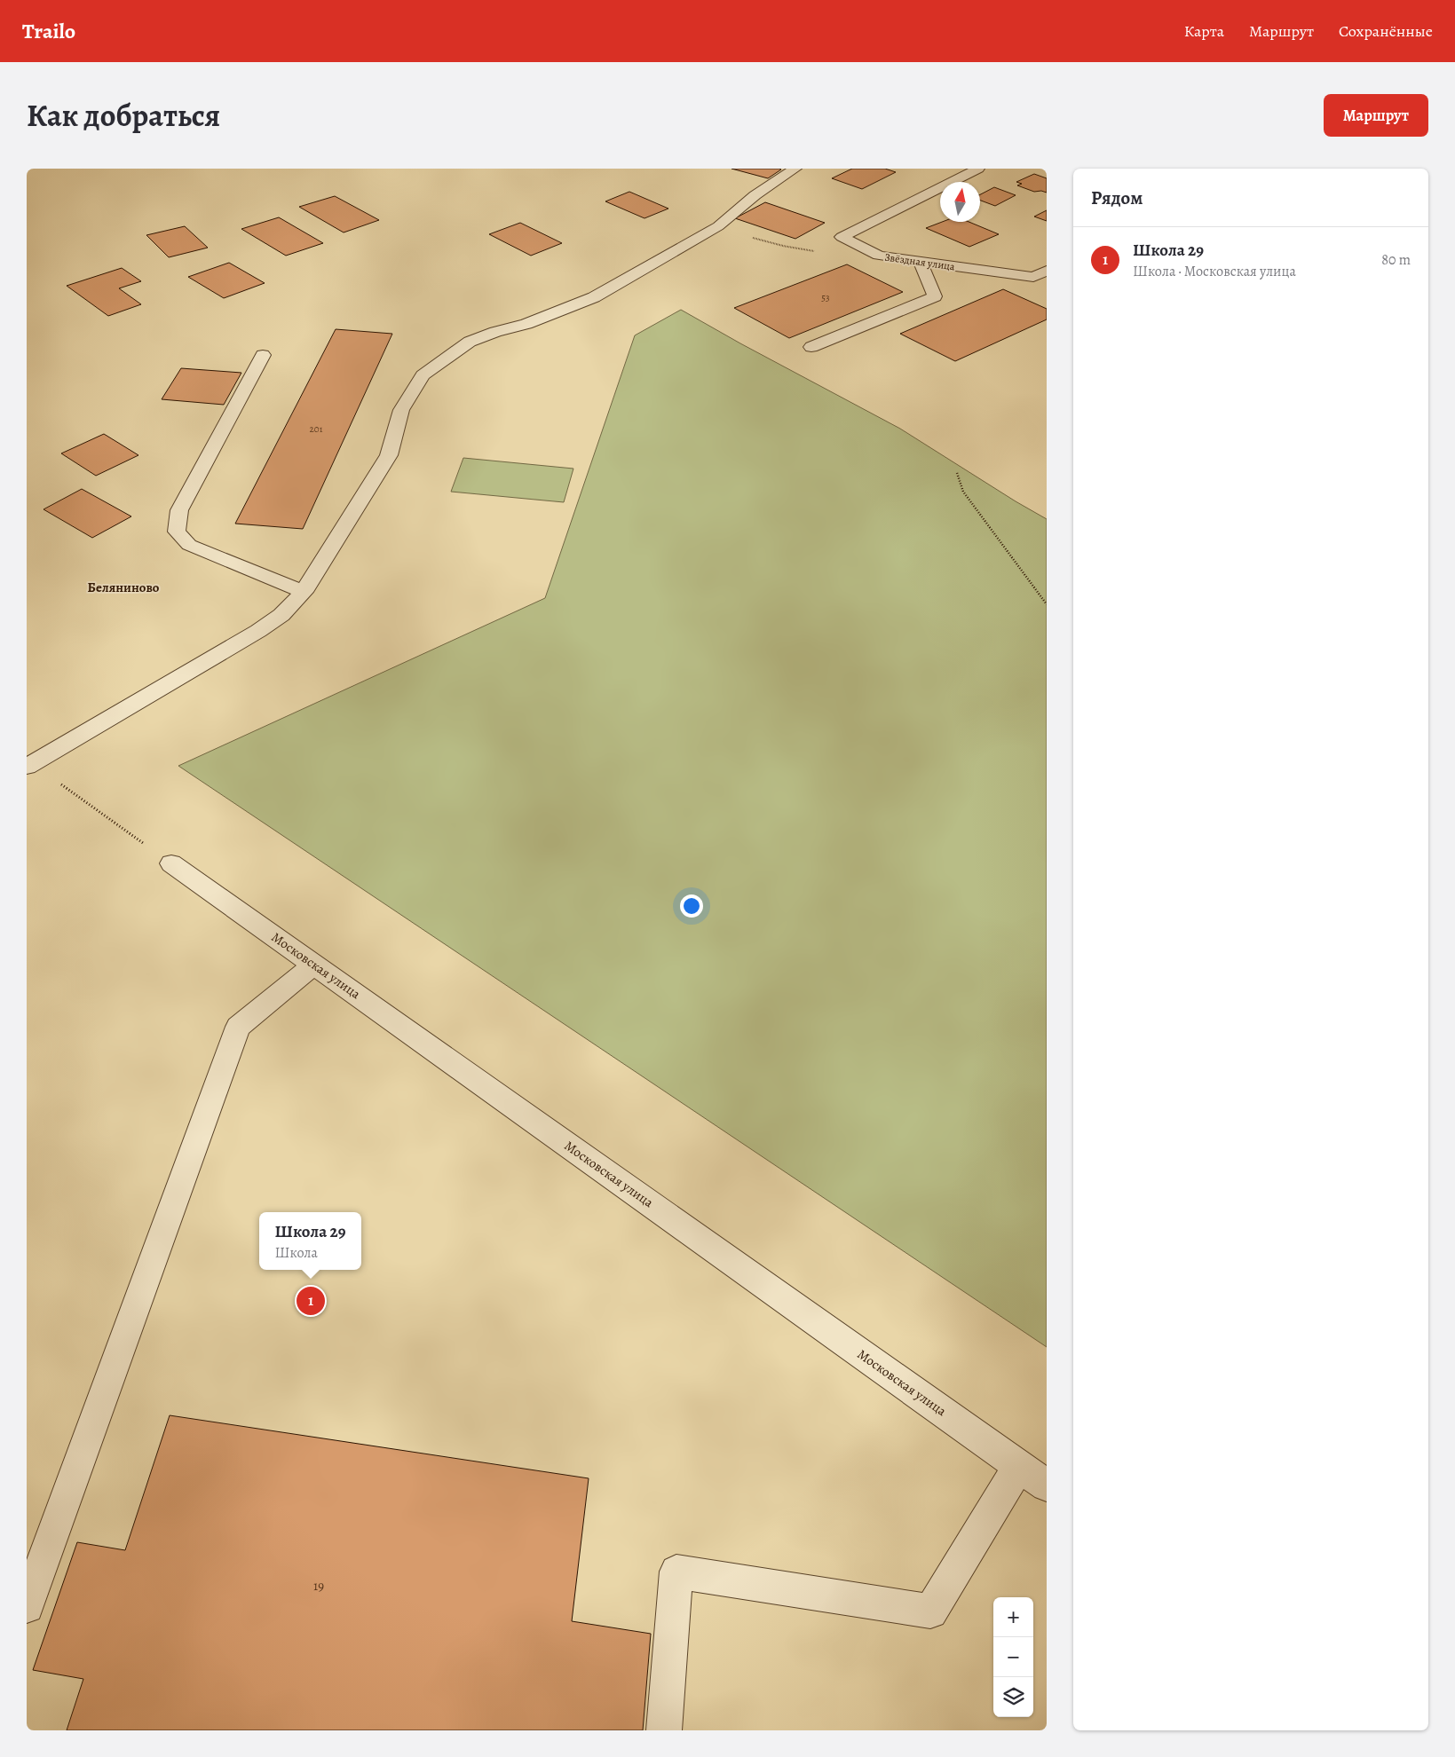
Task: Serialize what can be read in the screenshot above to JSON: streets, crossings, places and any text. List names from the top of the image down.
{
  "streets": {
    "street": ["Звёздная улица", "Московская улица"]
  },
  "districts": ["Беляниново"],
  "house_numbers": ["53", "201", "19"],
  "north": "top",
  "page": {
    "header": "Trailo",
    "nav": ["Карта", "Маршрут", "Сохранённые"],
    "title": "Как добраться",
    "buttons": "Маршрут",
    "heading": "Рядом",
    "list": [
      {
        "mark": "1",
        "name": "Школа 29",
        "note": "Школа · Московская улица",
        "value": "80 m"
      }
    ],
    "popup": ["Школа 29", "Школа"],
    "pins": "1",
    "map_buttons": ["+", "−"]
  }
}
